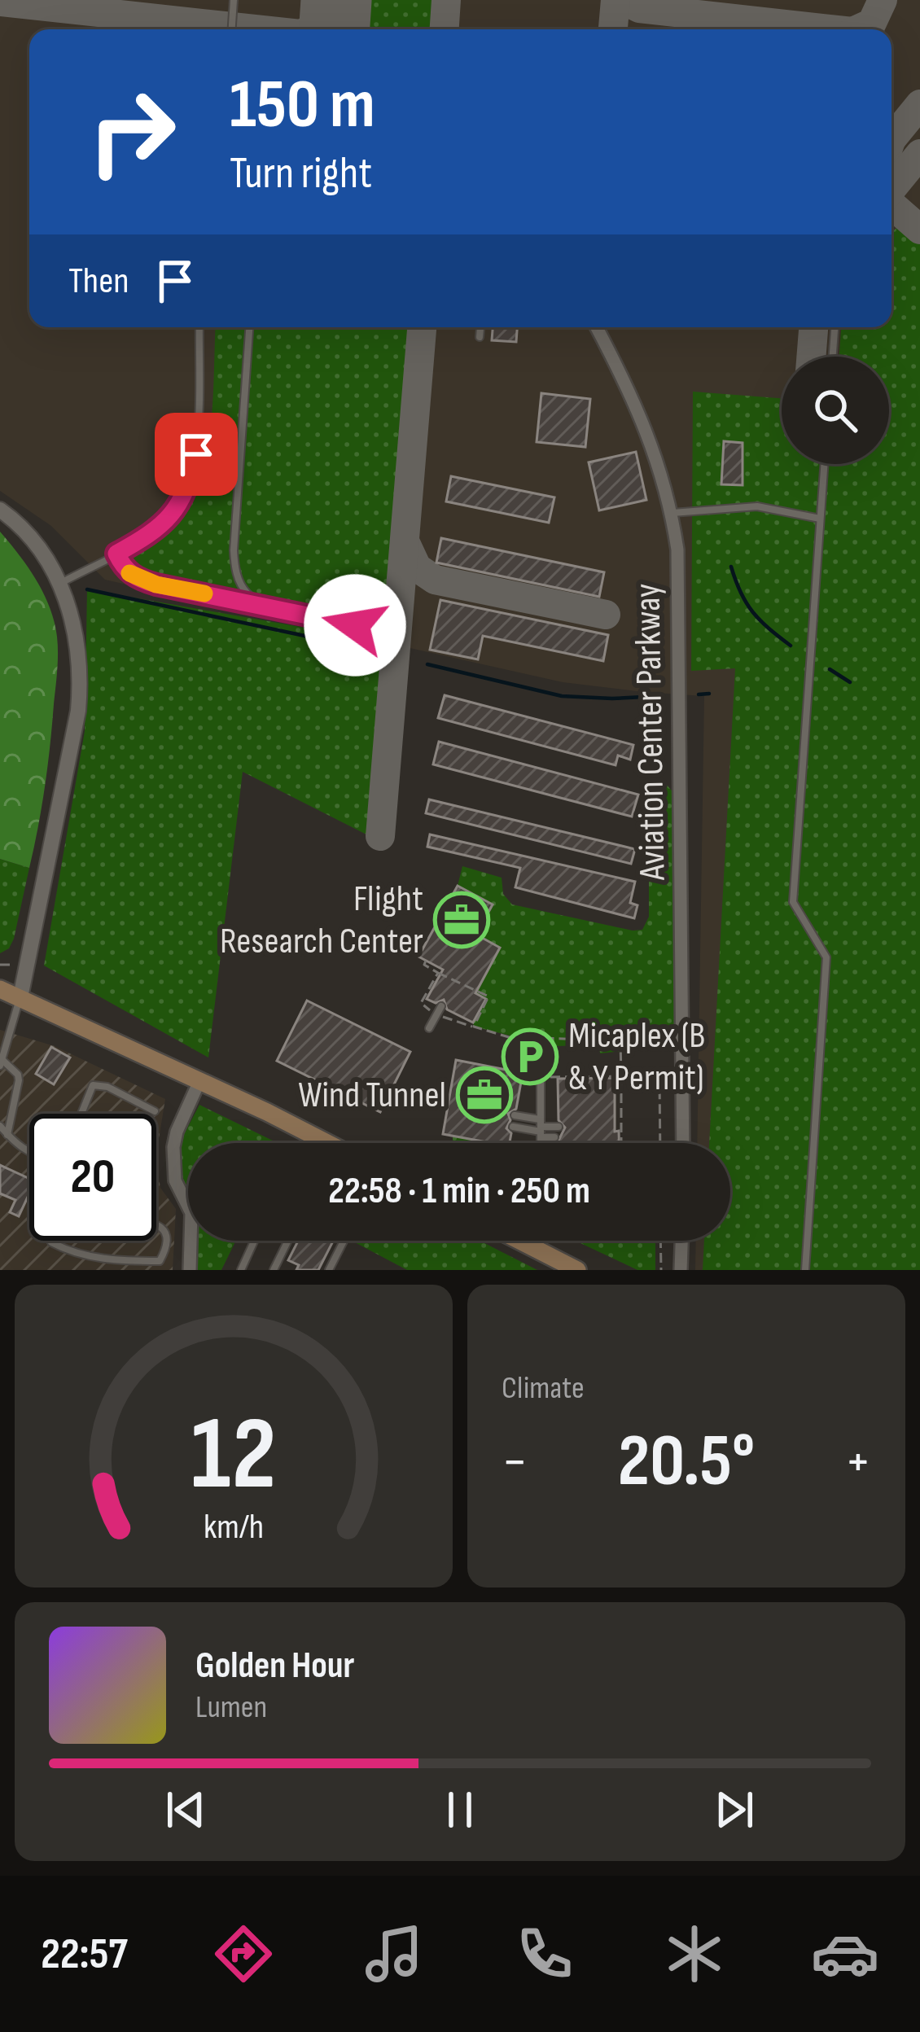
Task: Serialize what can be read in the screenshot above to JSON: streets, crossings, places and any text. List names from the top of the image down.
{
  "streets": {
    "street": ["Aviation Center Parkway"]
  },
  "places": {
    "office": ["Flight Research Center", "Wind Tunnel"],
    "parking": ["Micaplex (B & Y Permit)"]
  },
  "page": {
    "turn": ["150 m", "Turn right"],
    "then": "Then",
    "limit": "20",
    "trip": "22:58 · 1 min · 250 m",
    "tile": "Climate",
    "heat": ["−", "20.5°", "+"],
    "song": ["Golden Hour", "Lumen"],
    "tabs": "22:57",
    "gauge": ["12", "km/h"]
  }
}
